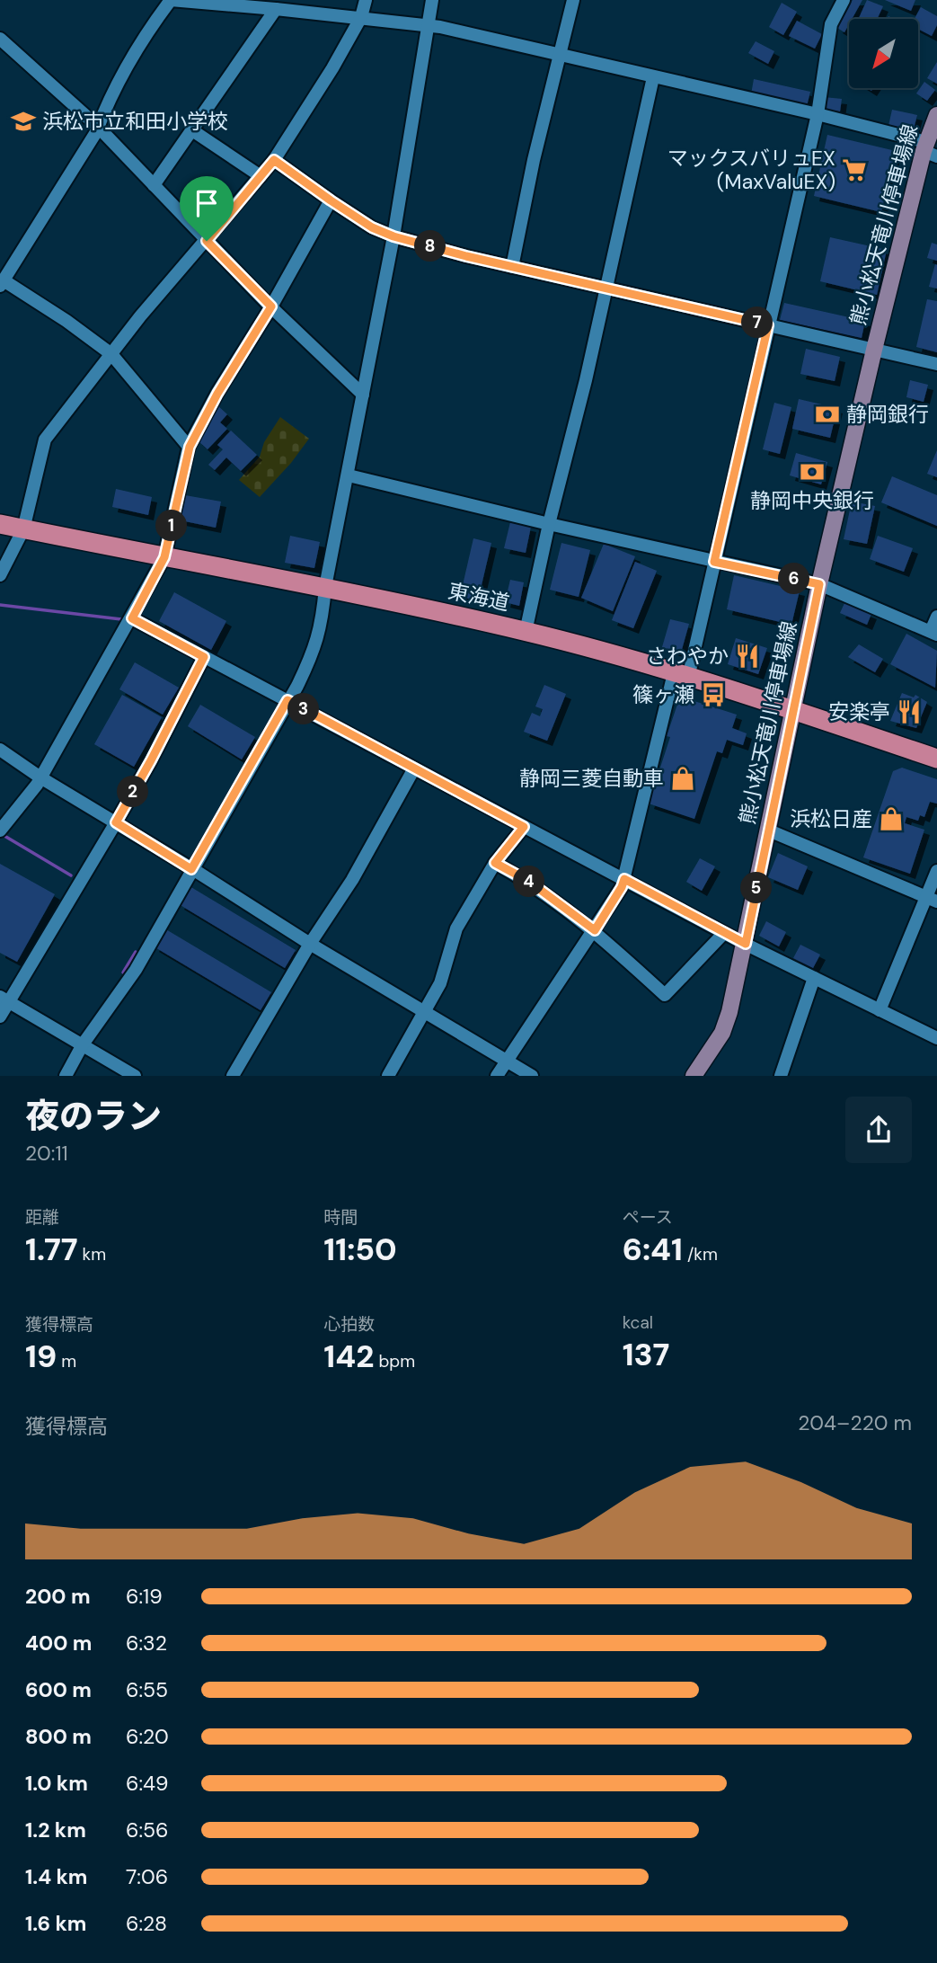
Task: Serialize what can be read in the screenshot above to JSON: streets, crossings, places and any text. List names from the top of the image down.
{
  "streets": {
    "highway": ["東海道"],
    "main road": ["熊小松天竜川停車場線"]
  },
  "crossings": [
    ["熊小松天竜川停車場線", "東海道"]
  ],
  "places": {
    "school or university": ["浜松市立和田小学校"],
    "supermarket": ["マックスバリュEX (MaxValuEX)"],
    "bank": ["静岡銀行", "静岡中央銀行"],
    "restaurant": ["さわやか", "安楽亭"],
    "bus stop": ["篠ヶ瀬"],
    "shop": ["静岡三菱自動車", "浜松日産"]
  },
  "north": "bottom left",
  "page": {
    "pins": [
      "8",
      "7",
      "1",
      "6",
      "3",
      "2",
      "4",
      "5"
    ],
    "heading": ["夜のラン", "20:11"],
    "stats": [
      ["距離", "1.77 km"],
      ["時間", "11:50"],
      ["ペース", "6:41 /km"],
      ["獲得標高", "19 m"],
      ["心拍数", "142 bpm"],
      ["kcal", "137"]
    ],
    "chart": ["獲得標高", "204–220 m"],
    "list": [
      {
        "name": "200 m",
        "note": "6:19"
      },
      {
        "name": "400 m",
        "note": "6:32"
      },
      {
        "name": "600 m",
        "note": "6:55"
      },
      {
        "name": "800 m",
        "note": "6:20"
      },
      {
        "name": "1.0 km",
        "note": "6:49"
      },
      {
        "name": "1.2 km",
        "note": "6:56"
      },
      {
        "name": "1.4 km",
        "note": "7:06"
      },
      {
        "name": "1.6 km",
        "note": "6:28"
      }
    ]
  }
}
